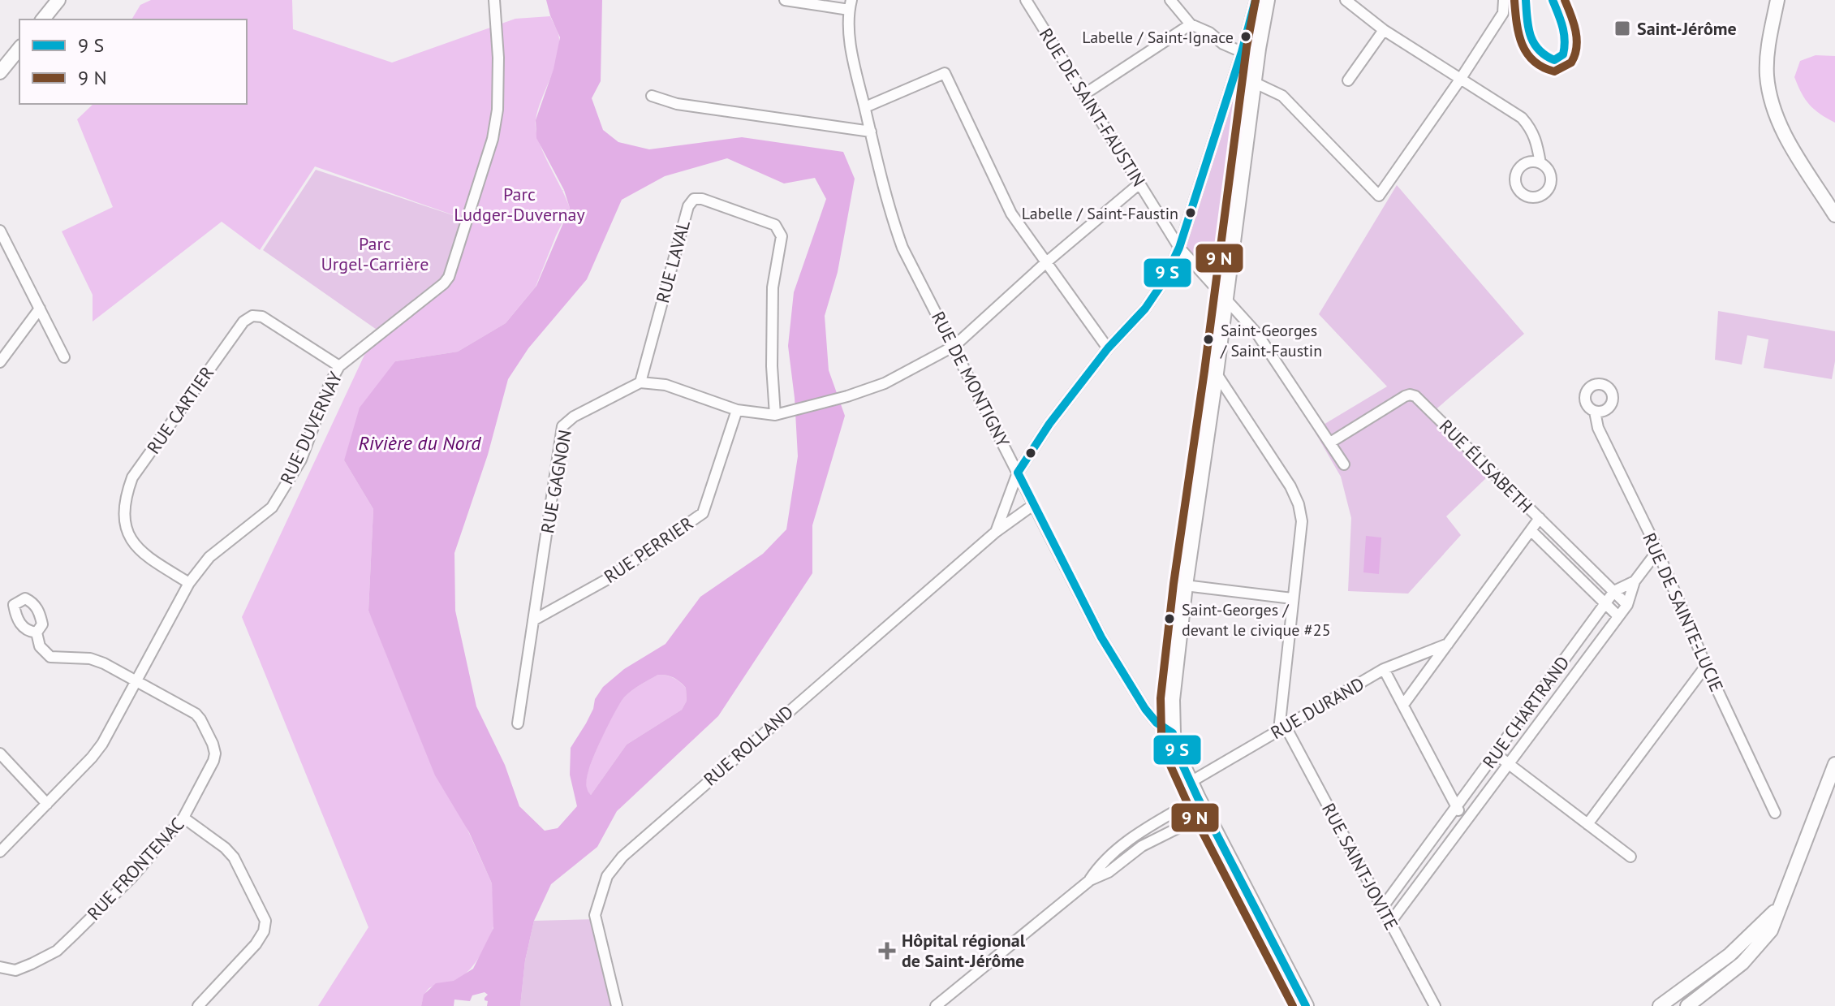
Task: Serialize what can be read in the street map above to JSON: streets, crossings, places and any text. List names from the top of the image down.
{
  "streets": {
    "street": [
      "RUE DE SAINT-FAUSTIN",
      "RUE LAVAL",
      "RUE DE MONTIGNY",
      "RUE CARTIER",
      "RUE DUVERNAY",
      "RUE ÉLISABETH",
      "RUE GAGNON",
      "RUE PERRIER",
      "RUE DE SAINTE-LUCIE",
      "RUE DURAND",
      "RUE CHARTRAND",
      "RUE ROLLAND",
      "RUE SAINT-JOVITE",
      "RUE FRONTENAC"
    ]
  },
  "crossings": [
    ["RUE DE SAINT-FAUSTIN", "RUE ÉLISABETH"],
    ["RUE DE SAINT-FAUSTIN", "RUE ROLLAND"],
    ["RUE LAVAL", "RUE GAGNON"],
    ["RUE DE MONTIGNY", "RUE ROLLAND"],
    ["RUE CARTIER", "RUE DUVERNAY"],
    ["RUE DUVERNAY", "RUE FRONTENAC"],
    ["RUE ÉLISABETH", "RUE CHARTRAND"],
    ["RUE GAGNON", "RUE PERRIER"],
    ["RUE DE SAINTE-LUCIE", "RUE CHARTRAND"],
    ["RUE DURAND", "RUE SAINT-JOVITE"],
    ["RUE CHARTRAND", "RUE SAINT-JOVITE"]
  ],
  "water": ["Rivière du Nord"],
  "parks": ["Parc Ludger-Duvernay", "Parc Urgel-Carrière"],
  "places": {
    "transit": ["Saint-Jérôme"],
    "other": [
      "Labelle / Saint-Ignace",
      "Labelle / Saint-Faustin",
      "Saint-Georges / Saint-Faustin",
      "Saint-Georges / devant le civique #25"
    ],
    "health": ["Hôpital régional de Saint-Jérôme"]
  },
  "legend": ["9 S", "9 N"]
}
